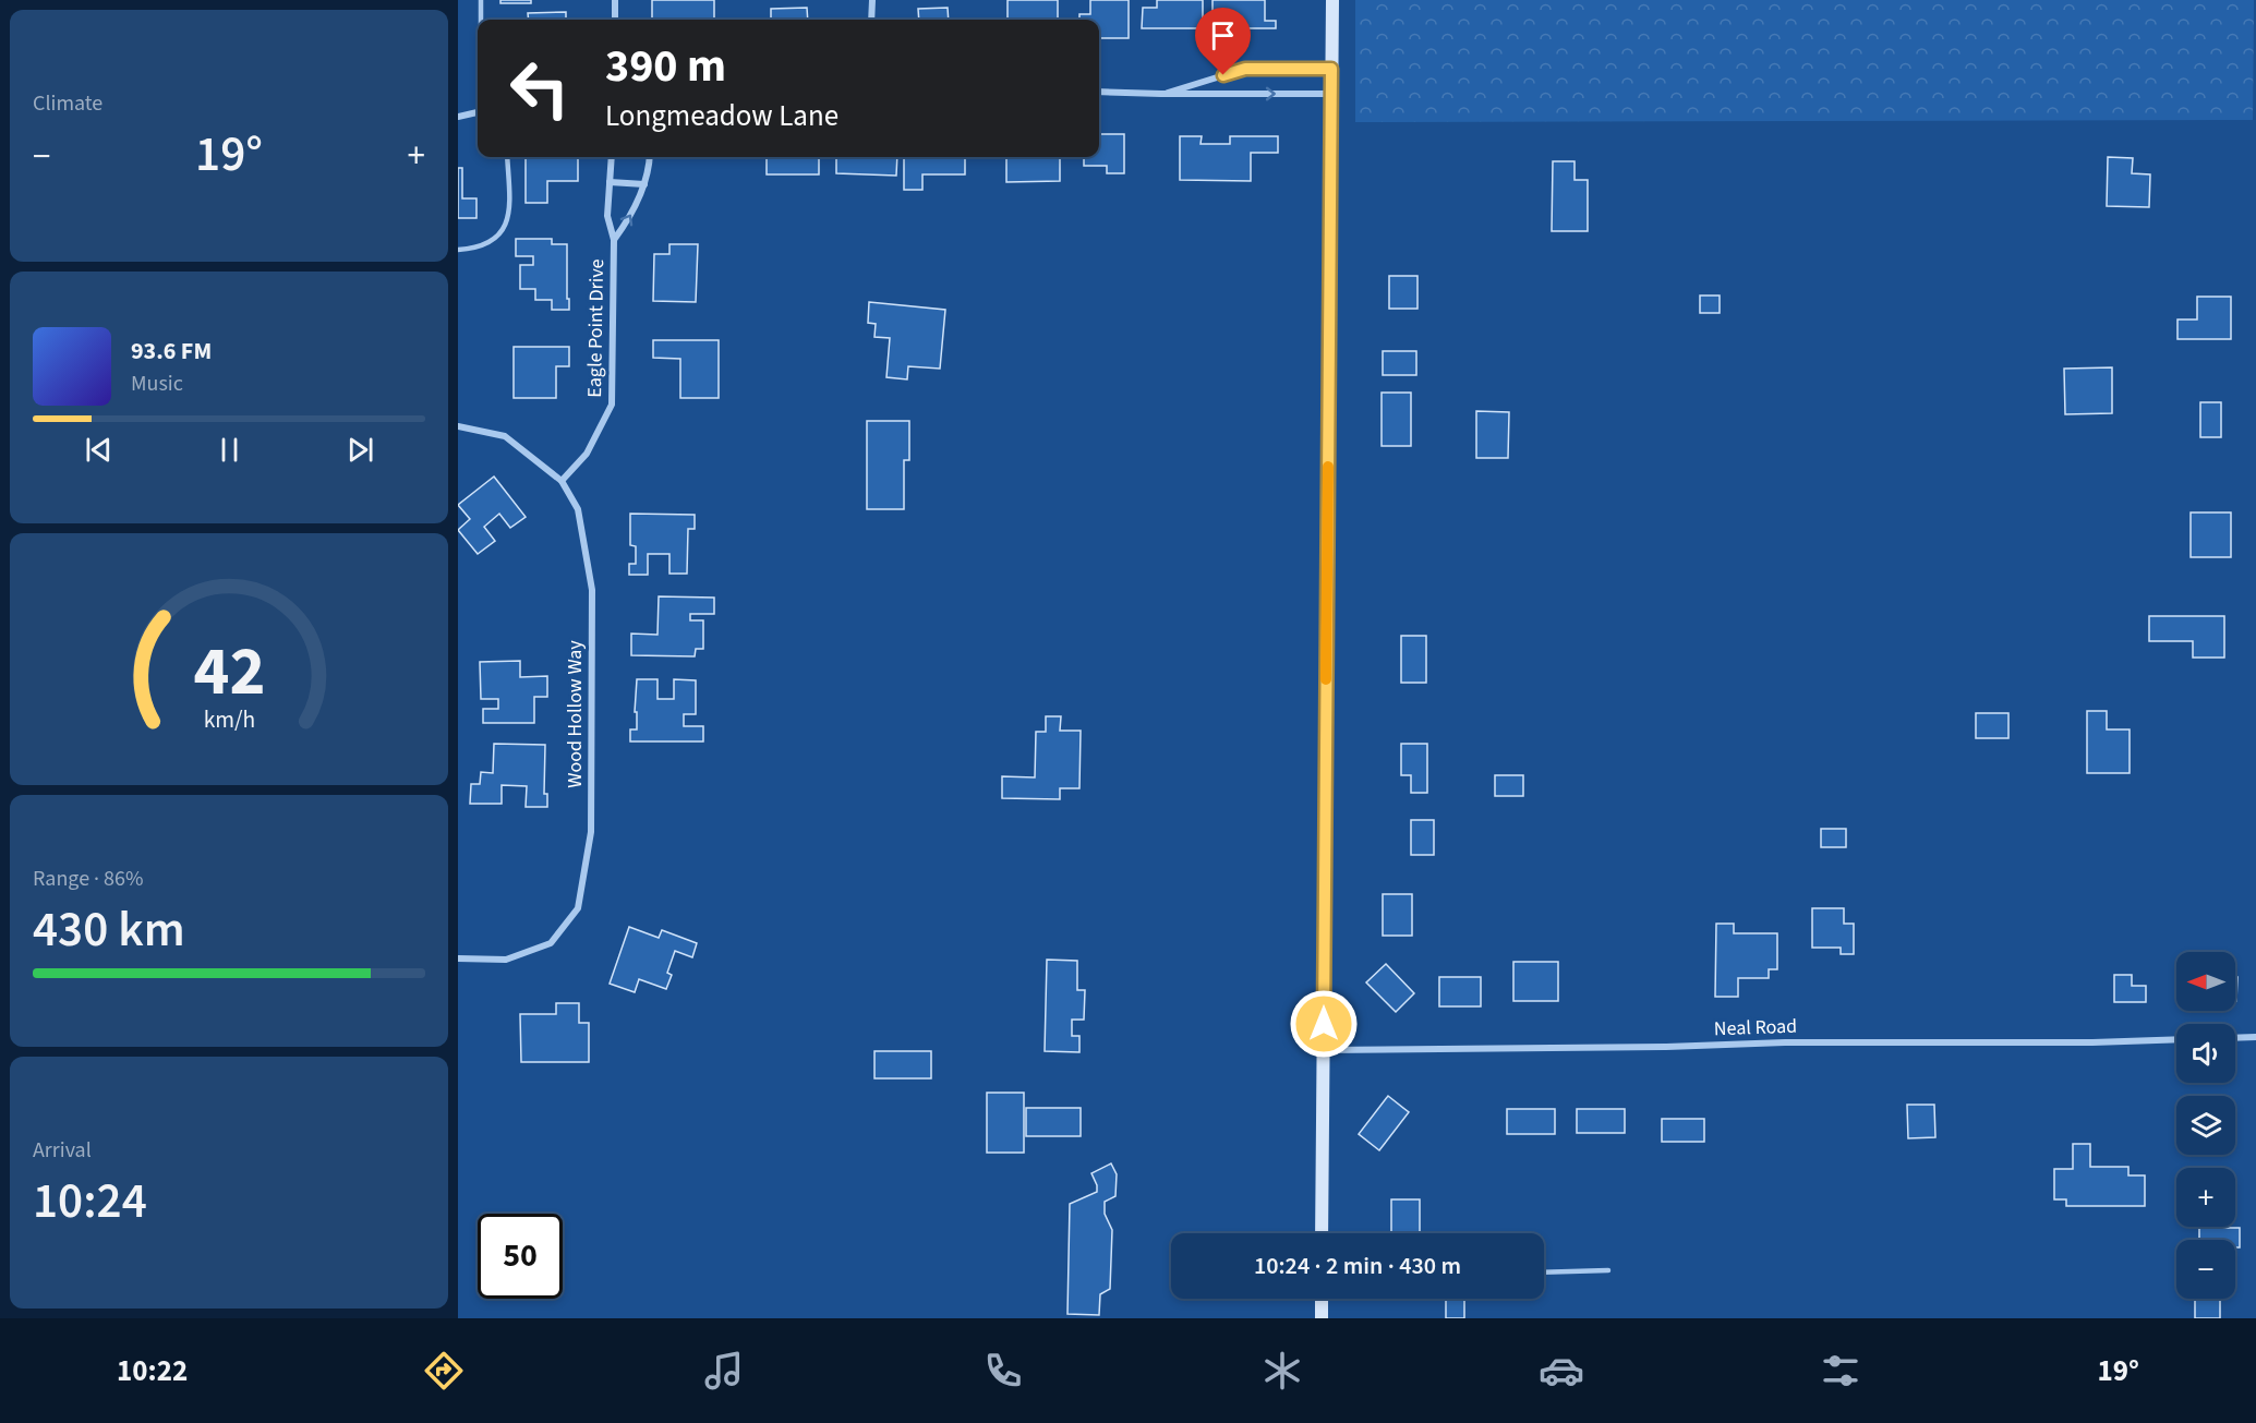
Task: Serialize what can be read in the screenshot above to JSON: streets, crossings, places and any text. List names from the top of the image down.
{
  "streets": {
    "street": ["Eagle Point Drive", "Wood Hollow Way", "Neal Road"]
  },
  "crossings": [
    ["Eagle Point Drive", "Wood Hollow Way"]
  ],
  "north": "left",
  "page": {
    "tile": [
      "Climate",
      ["Range · 86%", "430 km"],
      ["Arrival", "10:24"]
    ],
    "turn": ["390 m", "Longmeadow Lane"],
    "heat": ["−", "19°", "+"],
    "song": ["93.6 FM", "Music"],
    "map_buttons": ["+", "−"],
    "limit": "50",
    "trip": "10:24 · 2 min · 430 m",
    "tabs": ["10:22", "19°"],
    "gauge": ["42", "km/h"]
  }
}
